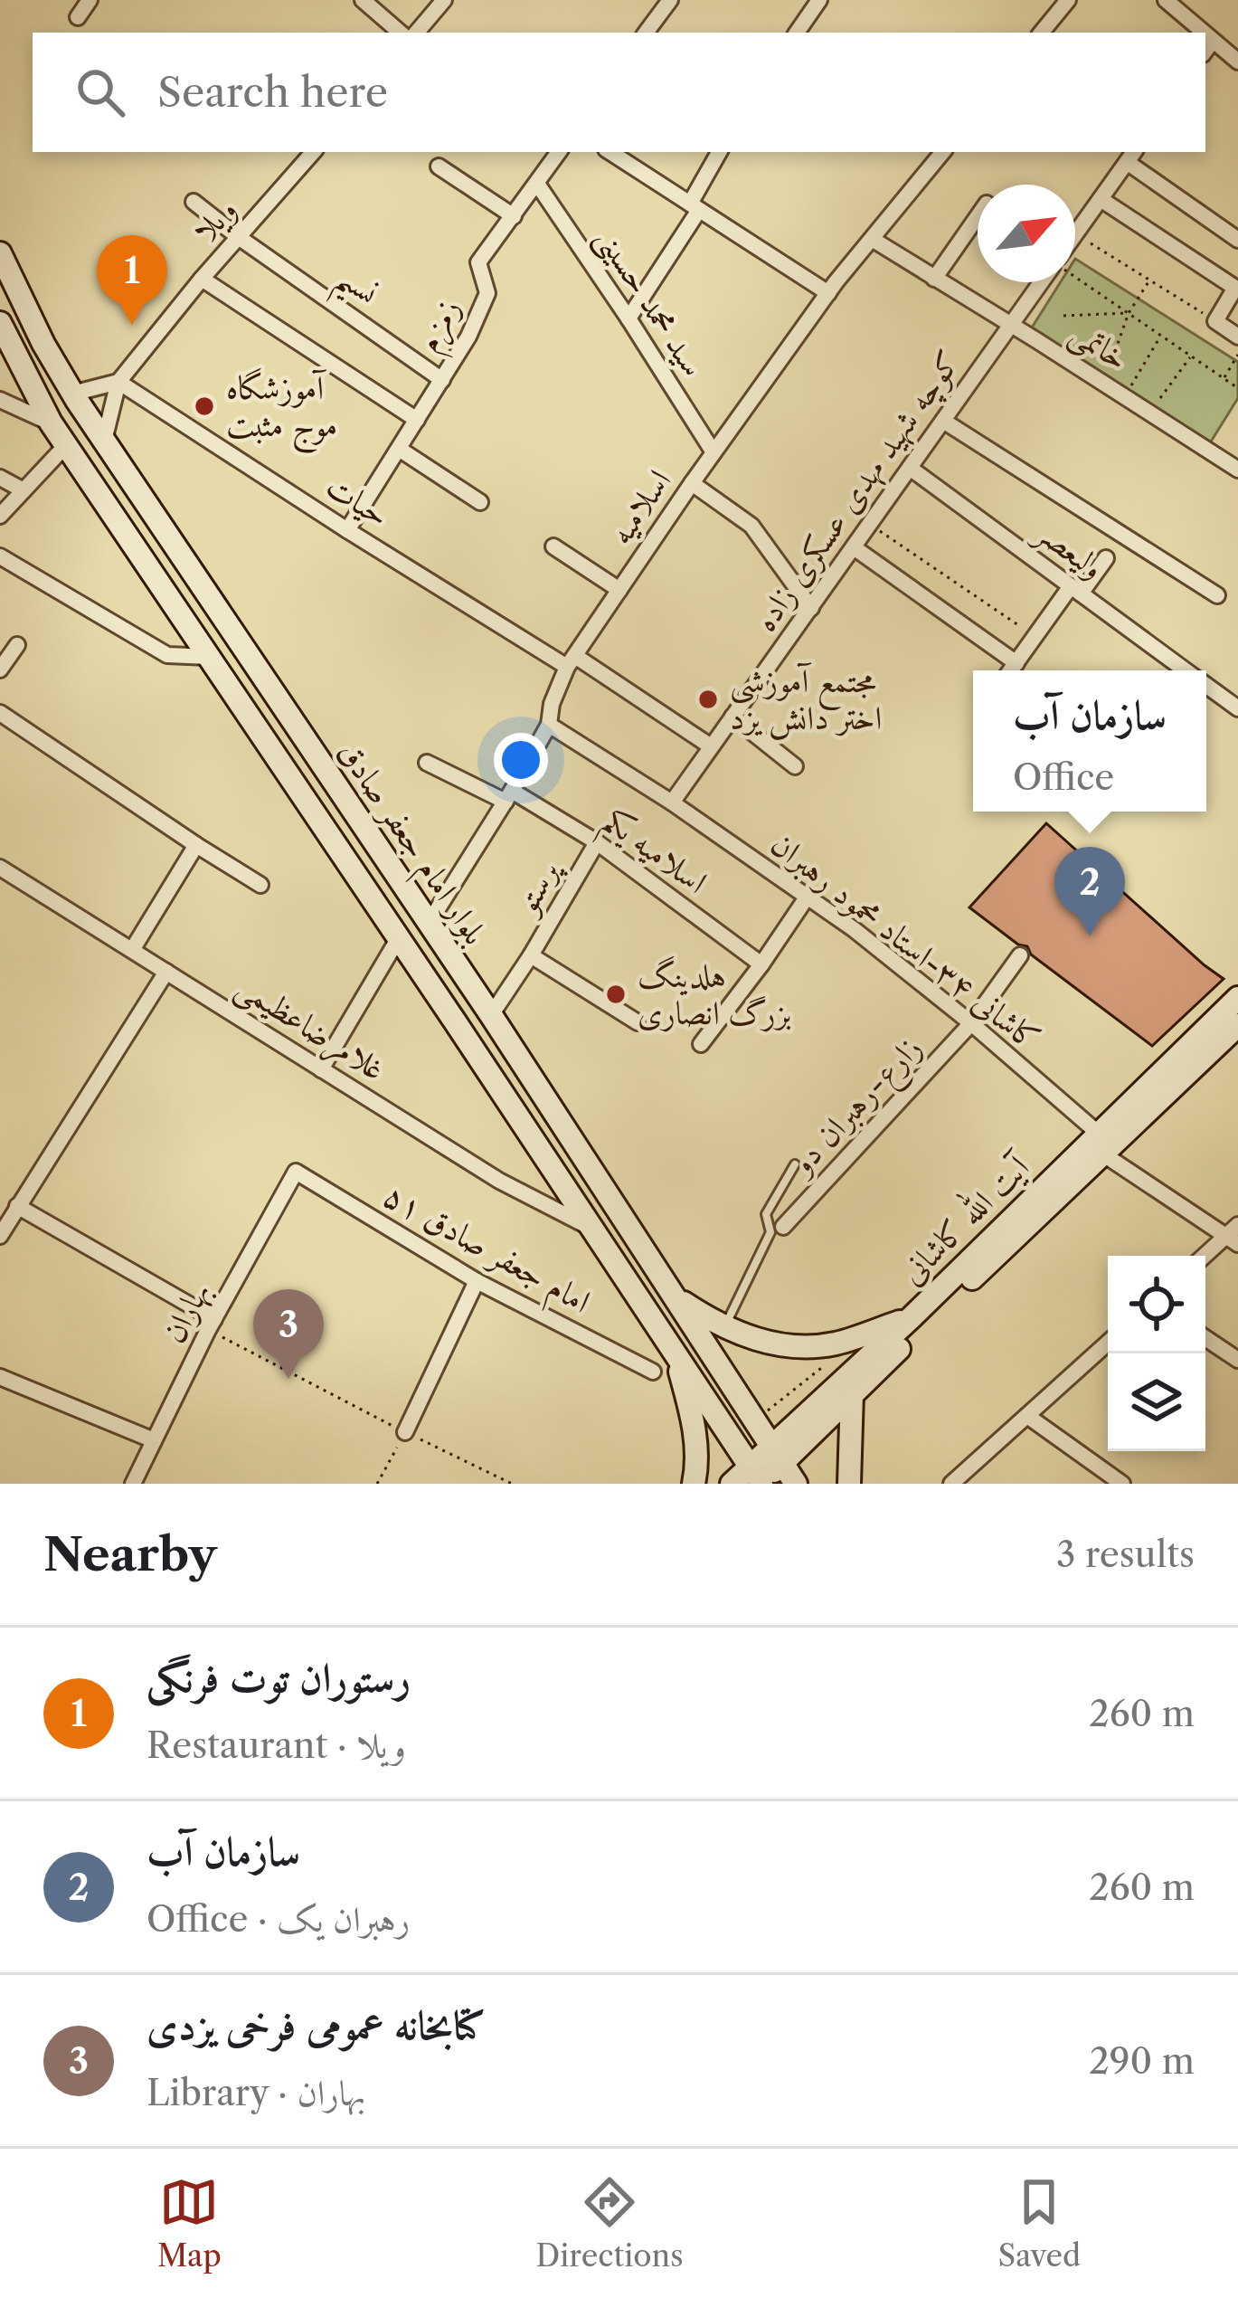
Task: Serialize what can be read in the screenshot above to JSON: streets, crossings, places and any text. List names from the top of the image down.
{
  "streets": {
    "main road": ["بلوار امام جعفر صادق", "آیت الله کاشانی"],
    "street": [
      "ویلا",
      "نسیم",
      "سید محمد حسینی",
      "زمزم",
      "خاتمی",
      "کوچه شهید مهدی عسکری زاده",
      "حیات",
      "اسلامیه",
      "ولیعصر",
      "اسلامیه یکم",
      "پرستو",
      "کاشانی ۳۴-استاد محمود رهبران",
      "غلامرضاعظیمی",
      "زارع-رهبران دو",
      "امام جعفر صادق ۵۱",
      "بهاران"
    ]
  },
  "crossings": [
    ["ویلا", "نسیم"],
    ["ویلا", "حیات"],
    ["ویلا", "بلوار امام جعفر صادق"],
    ["نسیم", "زمزم"],
    ["سید محمد حسینی", "زمزم"],
    ["سید محمد حسینی", "اسلامیه"],
    ["زمزم", "حیات"],
    ["خاتمی", "کوچه شهید مهدی عسکری زاده"],
    ["خاتمی", "اسلامیه"],
    ["کوچه شهید مهدی عسکری زاده", "حیات"],
    ["کوچه شهید مهدی عسکری زاده", "ولیعصر"],
    ["کوچه شهید مهدی عسکری زاده", "کاشانی ۳۴-استاد محمود رهبران"],
    ["حیات", "اسلامیه"],
    ["اسلامیه", "بلوار امام جعفر صادق"],
    ["اسلامیه", "اسلامیه یکم"],
    ["اسلامیه", "کاشانی ۳۴-استاد محمود رهبران"],
    ["بلوار امام جعفر صادق", "پرستو"],
    ["بلوار امام جعفر صادق", "غلامرضاعظیمی"],
    ["بلوار امام جعفر صادق", "آیت الله کاشانی"],
    ["اسلامیه یکم", "پرستو"],
    ["کاشانی ۳۴-استاد محمود رهبران", "زارع-رهبران دو"],
    ["کاشانی ۳۴-استاد محمود رهبران", "آیت الله کاشانی"],
    ["امام جعفر صادق ۵۱", "بهاران"]
  ],
  "places": ["آموزشگاه موج مثبت", "مجتمع آموزشی اختر دانش یزد", "هلدینگ بزرگ انصاری"],
  "north": "top right",
  "page": {
    "search": "Search here",
    "pins": ["1", "2", "3"],
    "popup": ["سازمان آب", "Office"],
    "heading": ["Nearby", "3 results"],
    "list": [
      {
        "mark": "1",
        "name": "رستوران توت فرنگی",
        "note": "Restaurant · ویلا",
        "value": "260 m"
      },
      {
        "mark": "2",
        "name": "سازمان آب",
        "note": "Office · رهبران یک",
        "value": "260 m"
      },
      {
        "mark": "3",
        "name": "کتابخانه عمومی فرخی یزدی",
        "note": "Library · بهاران",
        "value": "290 m"
      }
    ],
    "nav": ["Map", "Directions", "Saved"]
  }
}
